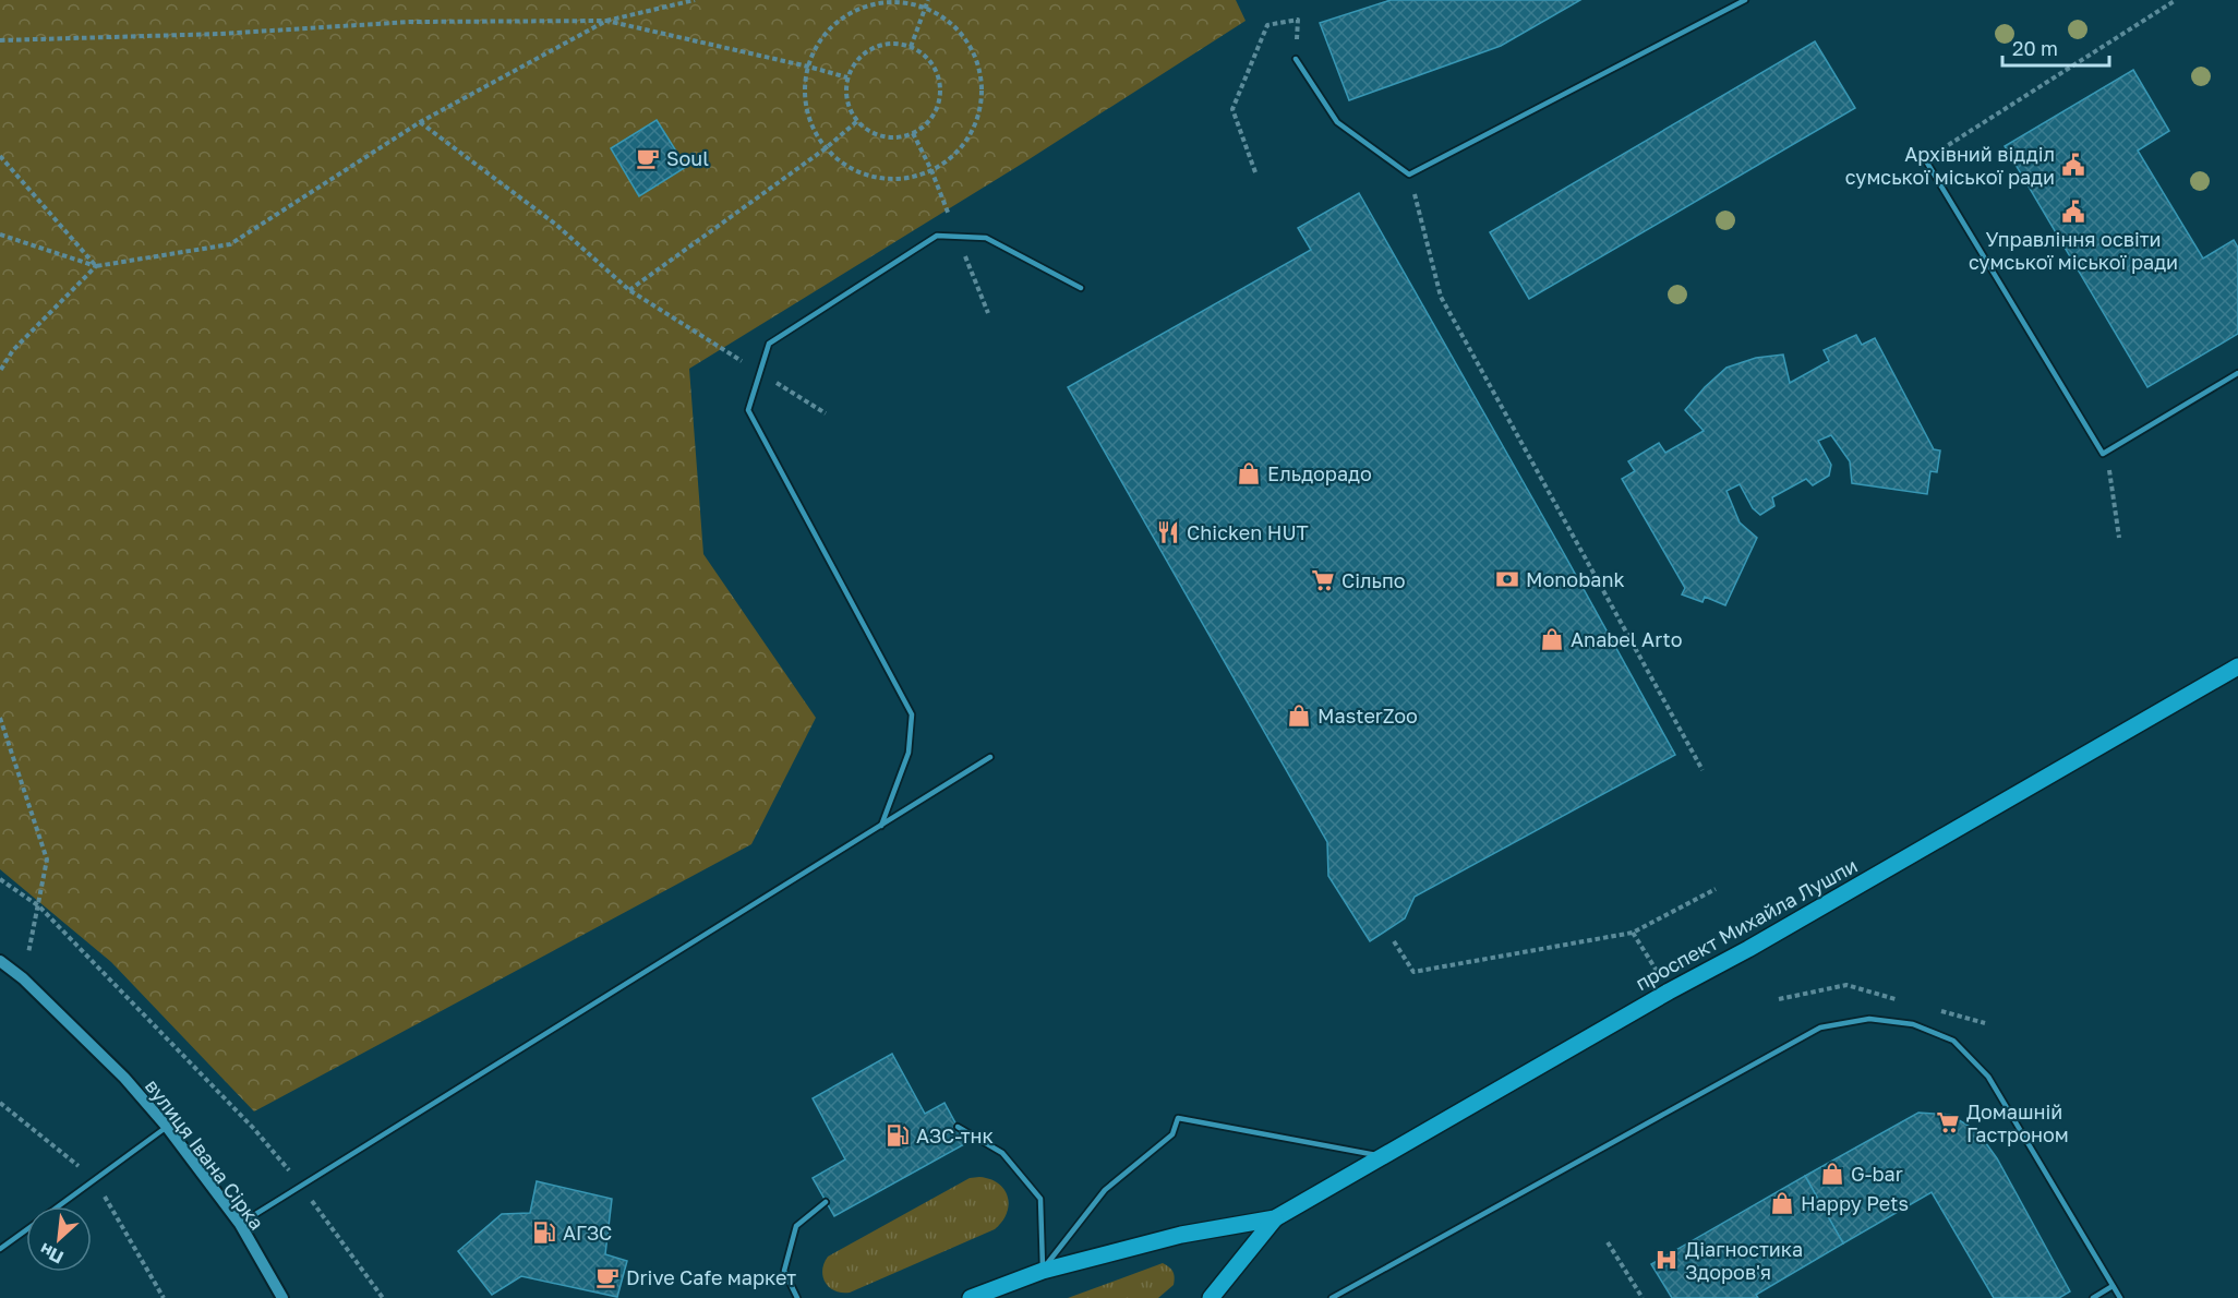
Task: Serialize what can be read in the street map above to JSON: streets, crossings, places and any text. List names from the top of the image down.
{
  "streets": {
    "main road": ["проспект Михайла Лушпи"],
    "street": ["вулиця Івана Сірка"]
  },
  "places": {
    "cafe": ["Soul", "Drive Cafe маркет"],
    "public building": ["Архівний відділ сумської міської ради", "Управління освіти сумської міської ради"],
    "shop": [
      "Ельдорадо",
      "Anabel Arto",
      "MasterZoo",
      "G-bar",
      "Happy Pets"
    ],
    "restaurant": ["Chicken HUT"],
    "bank": ["Monobank"],
    "supermarket": ["Сільпо", "Домашній Гастроном"],
    "fuel station": ["АЗС-тнк", "АГЗС"],
    "hospital": ["Діагностика Здоров'я"]
  },
  "scale_bar": "20 m",
  "north": "bottom left"
}
